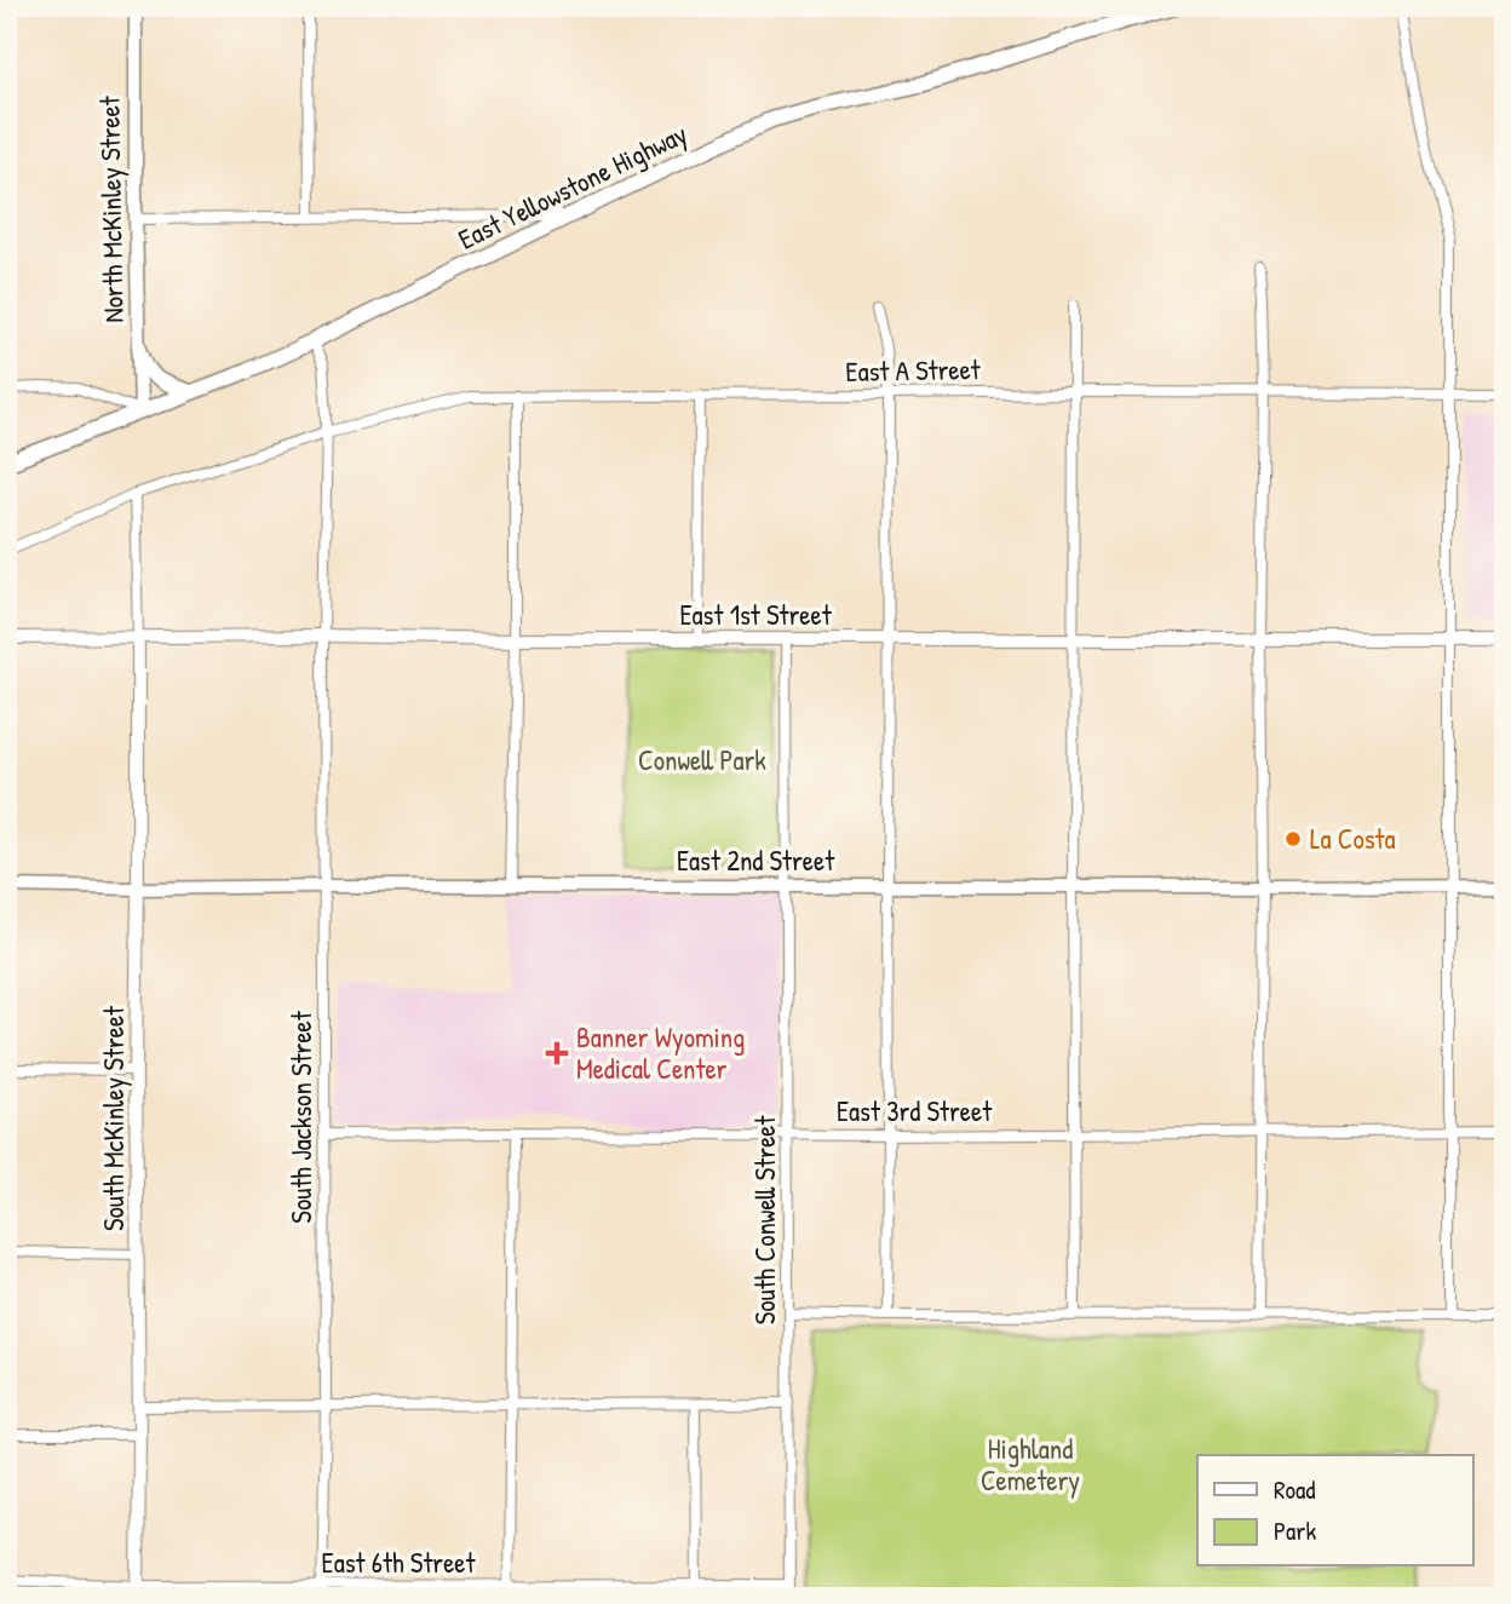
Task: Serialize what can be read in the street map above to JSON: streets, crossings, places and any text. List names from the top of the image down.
{
  "streets": {
    "main road": ["East Yellowstone Highway", "North McKinley Street", "East 2nd Street"],
    "street": [
      "East A Street",
      "East 1st Street",
      "East 3rd Street",
      "South Jackson Street",
      "South McKinley Street",
      "South Conwell Street",
      "East 6th Street"
    ]
  },
  "crossings": [
    ["East Yellowstone Highway", "North McKinley Street"],
    ["East Yellowstone Highway", "South Jackson Street"],
    ["East A Street", "South Jackson Street"],
    ["East 1st Street", "South Jackson Street"],
    ["East 1st Street", "South McKinley Street"],
    ["East 1st Street", "South Conwell Street"],
    ["East 2nd Street", "South Jackson Street"],
    ["East 2nd Street", "South McKinley Street"],
    ["East 2nd Street", "South Conwell Street"],
    ["East 3rd Street", "South Jackson Street"],
    ["East 3rd Street", "South Conwell Street"],
    ["South Jackson Street", "East 6th Street"],
    ["South McKinley Street", "East 6th Street"],
    ["South Conwell Street", "East 6th Street"]
  ],
  "parks": ["Conwell Park", "Highland Cemetery"],
  "places": {
    "other": ["La Costa"],
    "health": ["Banner Wyoming Medical Center"]
  },
  "legend": ["Road", "Park"]
}
